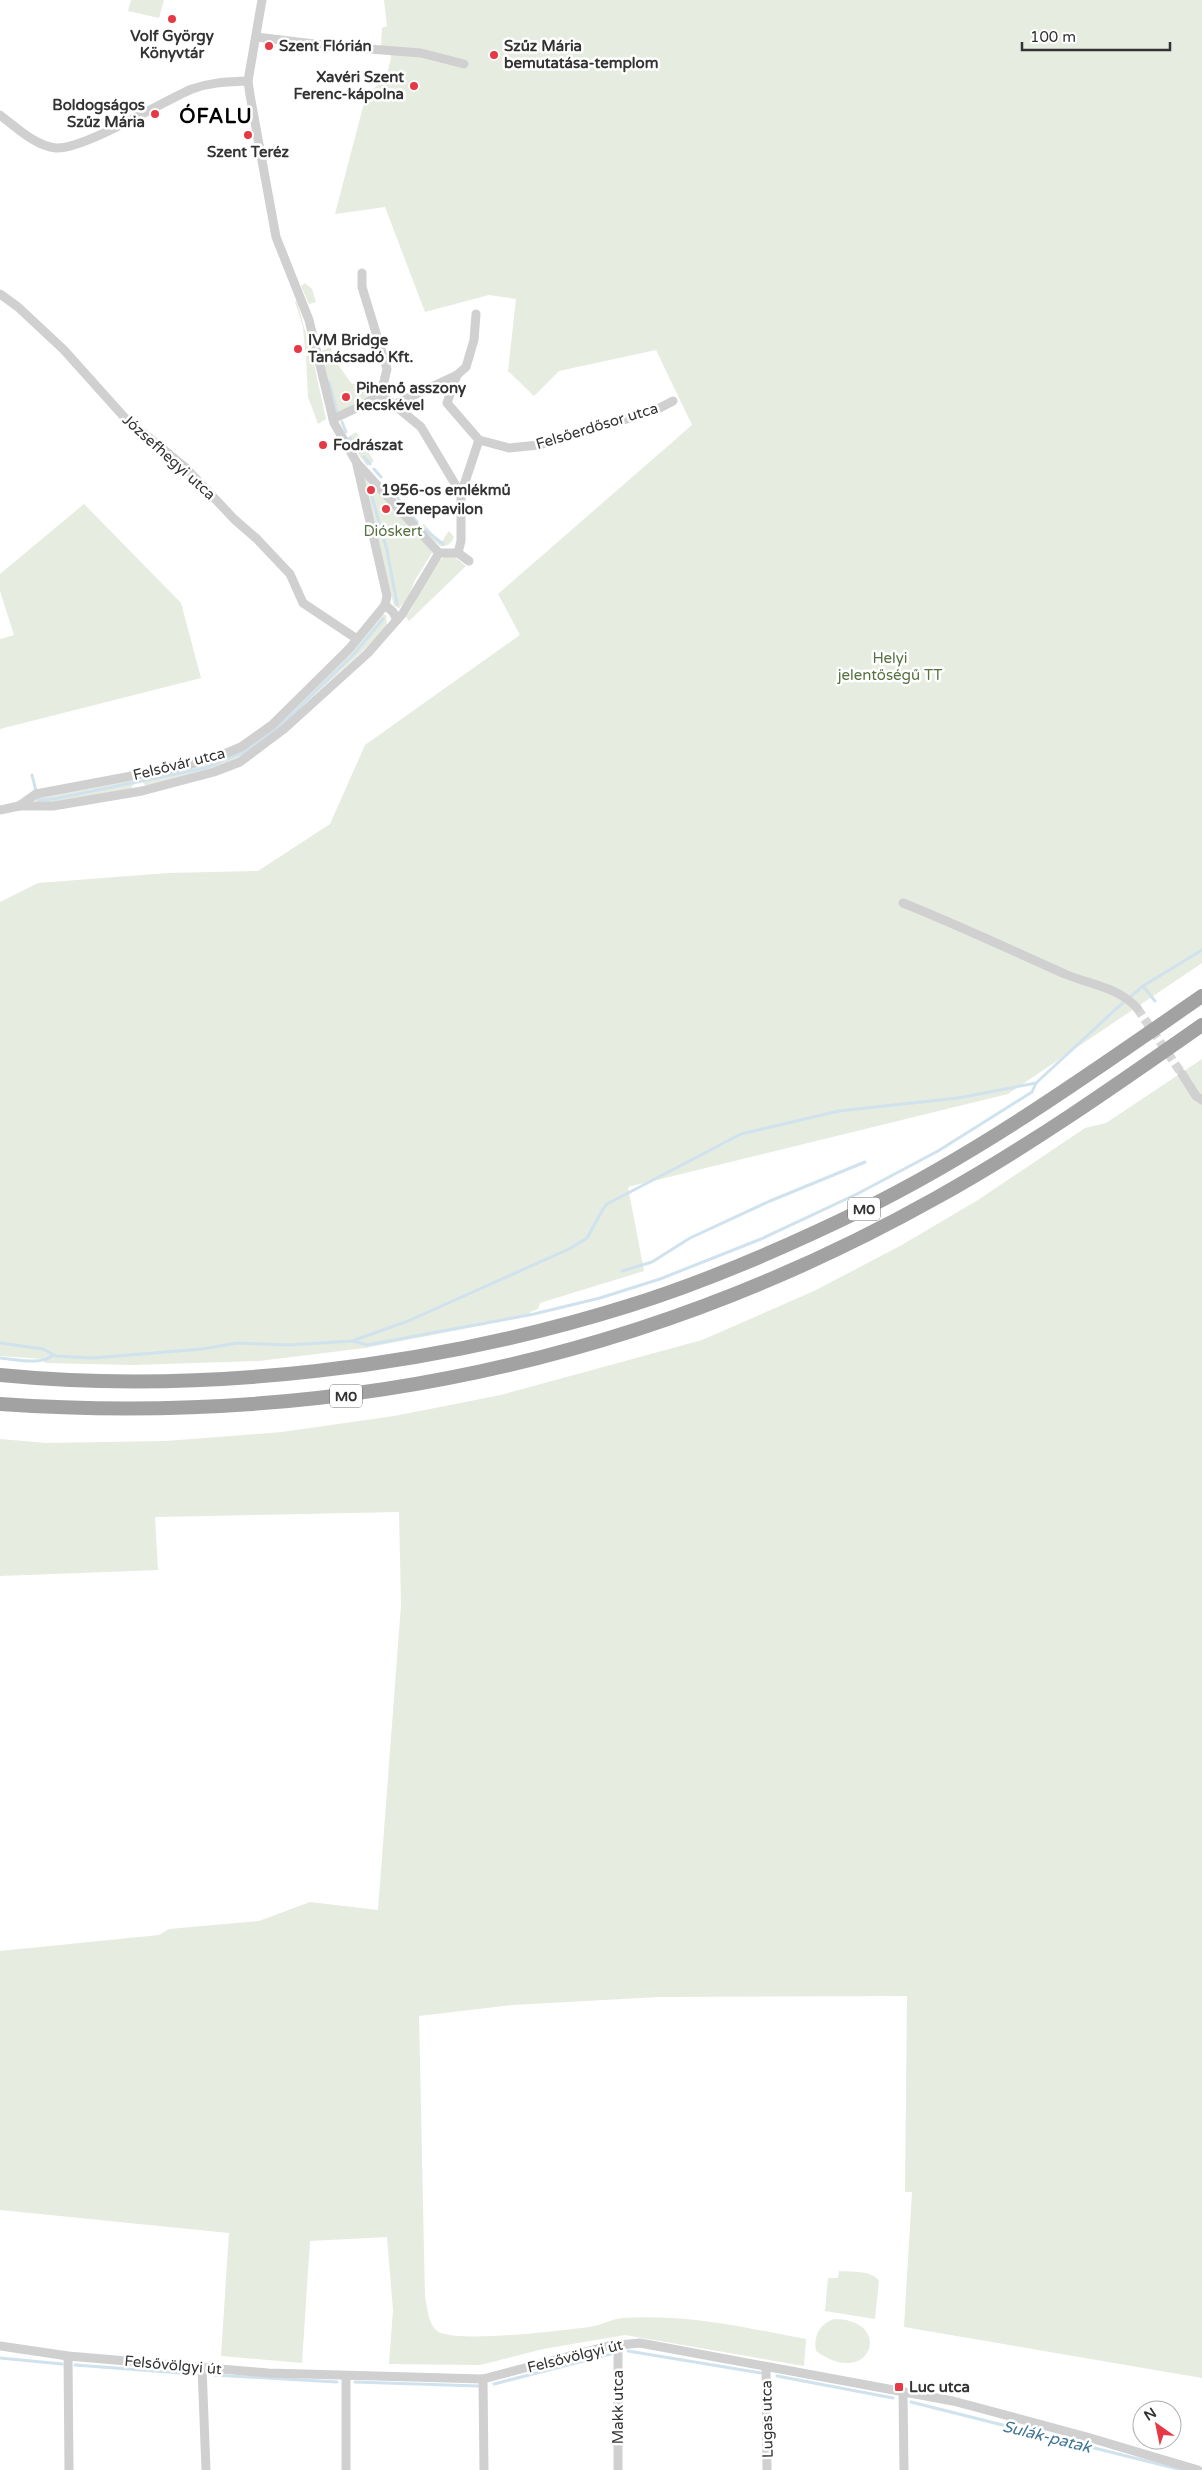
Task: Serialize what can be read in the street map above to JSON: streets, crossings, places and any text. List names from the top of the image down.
{
  "streets": {
    "highway": ["M0"],
    "street": [
      "Felsőerdősor utca",
      "Józsefhegyi utca",
      "Felsővár utca",
      "Felsővölgyi út",
      "Makk utca",
      "Lugas utca"
    ]
  },
  "crossings": [
    ["Józsefhegyi utca", "Felsővár utca"],
    ["Felsővölgyi út", "Makk utca"],
    ["Felsővölgyi út", "Lugas utca"]
  ],
  "districts": ["ÓFALU"],
  "water": ["Sulák-patak"],
  "parks": ["Dióskert", "Helyi jelentőségű TT"],
  "places": {
    "other": [
      "Volf György Könyvtár",
      "Szent Flórián",
      "Szűz Mária bemutatása-templom",
      "Xavéri Szent Ferenc-kápolna",
      "Boldogságos Szűz Mária",
      "Szent Teréz",
      "IVM Bridge Tanácsadó Kft.",
      "Pihenő asszony kecskével",
      "Fodrászat",
      "1956-os emlékmű",
      "Zenepavilon"
    ],
    "transit": ["Luc utca"]
  },
  "scale_bar": "100 m",
  "north": "top left"
}
